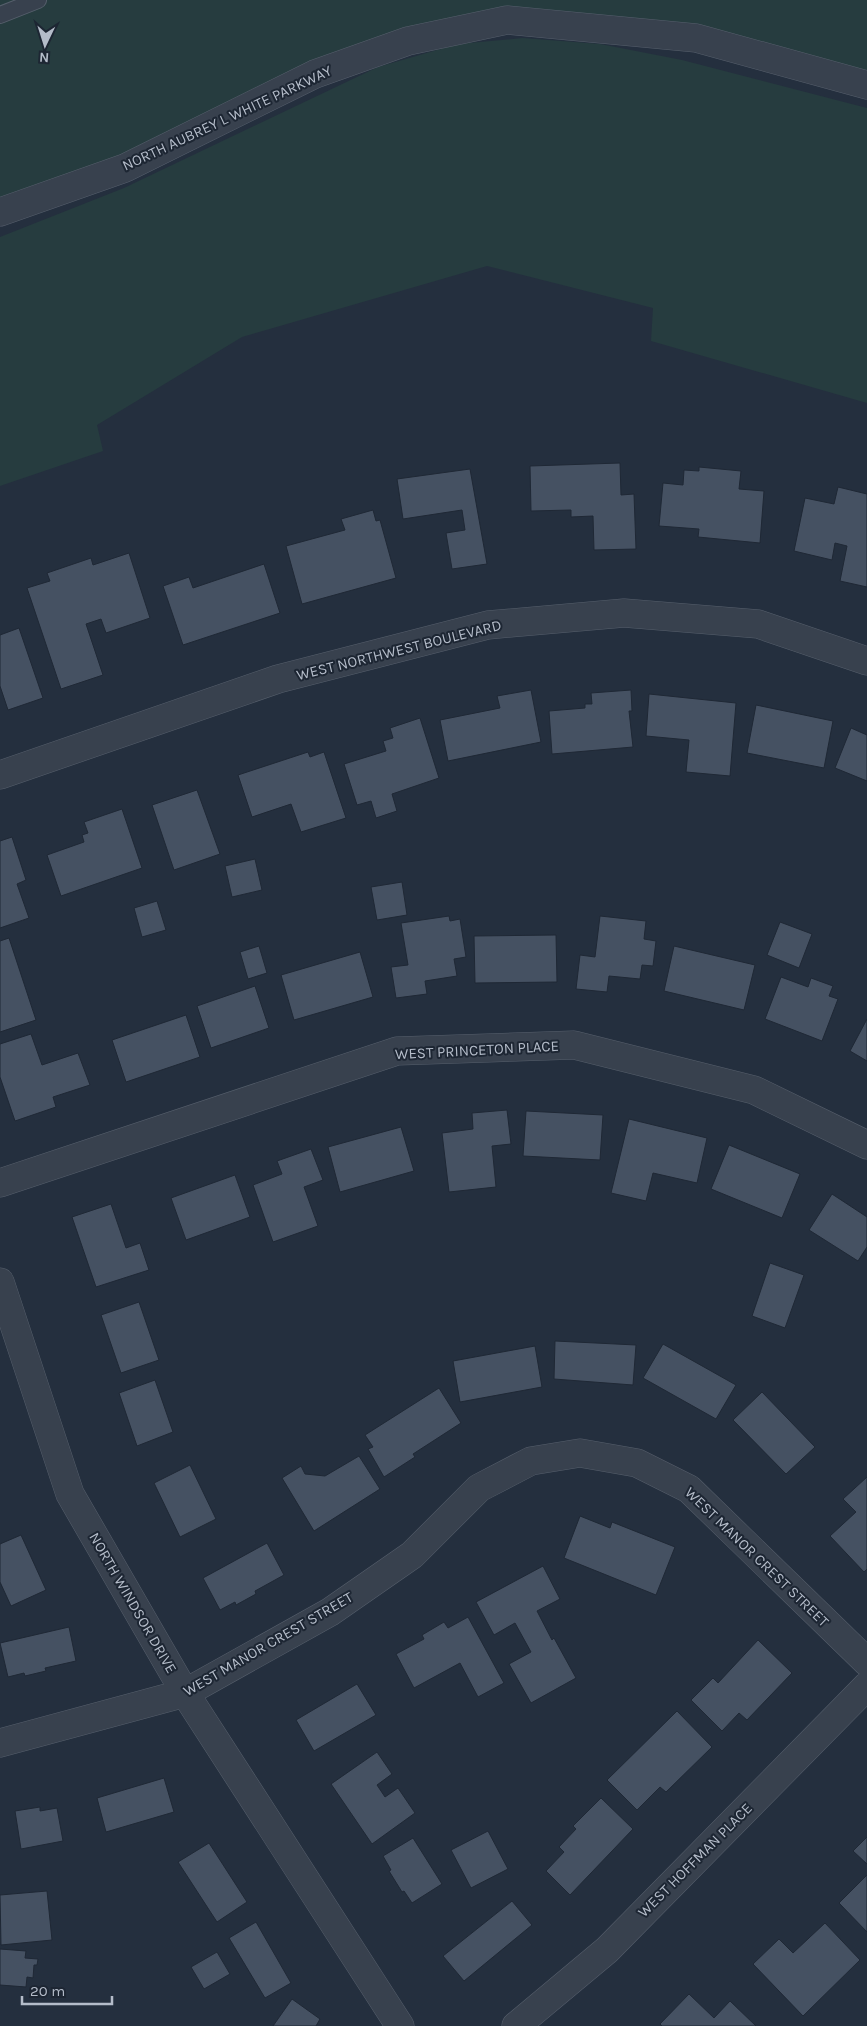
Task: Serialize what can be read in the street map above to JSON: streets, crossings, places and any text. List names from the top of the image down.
{
  "streets": {
    "street": [
      "NORTH AUBREY L WHITE PARKWAY",
      "WEST NORTHWEST BOULEVARD",
      "WEST PRINCETON PLACE",
      "WEST MANOR CREST STREET",
      "NORTH WINDSOR DRIVE",
      "WEST HOFFMAN PLACE"
    ]
  },
  "crossings": [
    ["WEST MANOR CREST STREET", "NORTH WINDSOR DRIVE"]
  ],
  "scale_bar": "20 m",
  "north": "bottom"
}
